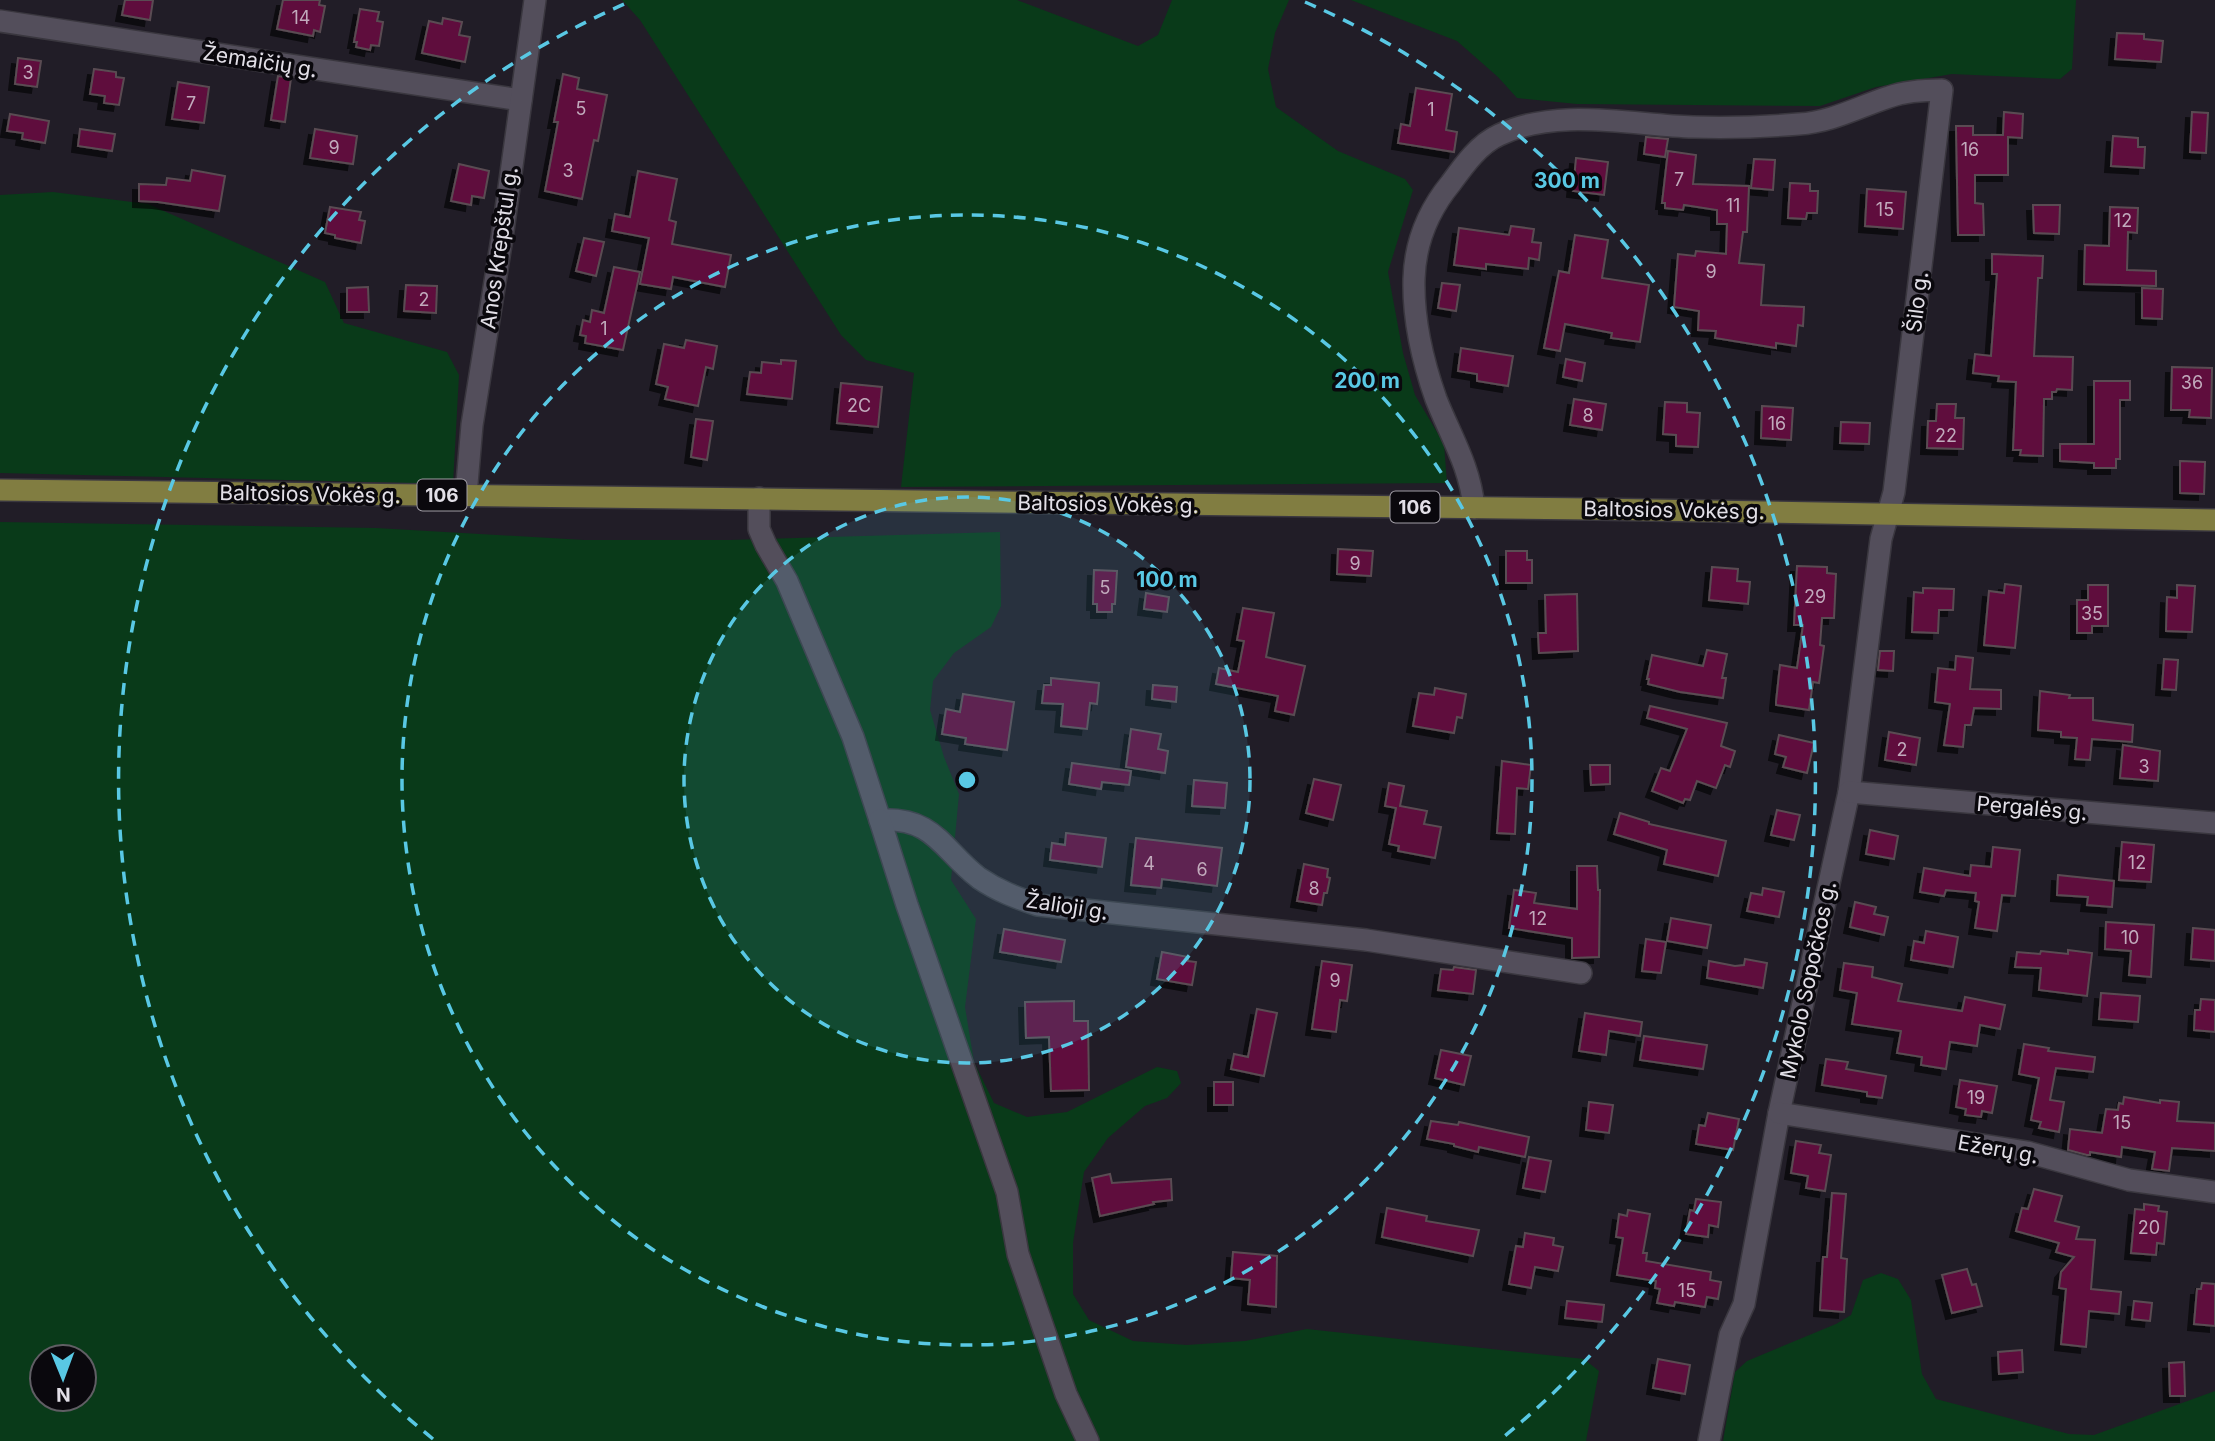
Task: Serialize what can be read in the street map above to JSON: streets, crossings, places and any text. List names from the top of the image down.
{
  "streets": {
    "main road": ["Baltosios Vokės g.", "106"],
    "street": [
      "Žemaičių g.",
      "Anos Krepštul g.",
      "Šilo g.",
      "Pergalės g.",
      "Žalioji g.",
      "Mykolo Sopočkos g.",
      "Ežerų g."
    ]
  },
  "crossings": [
    ["Žemaičių g.", "Anos Krepštul g."],
    ["Anos Krepštul g.", "Baltosios Vokės g."],
    ["Šilo g.", "Baltosios Vokės g."],
    ["Šilo g.", "Mykolo Sopočkos g."],
    ["Baltosios Vokės g.", "Mykolo Sopočkos g."],
    ["Pergalės g.", "Mykolo Sopočkos g."],
    ["Mykolo Sopočkos g.", "Ežerų g."]
  ],
  "house_numbers": [
    "14",
    "3",
    "7",
    "5",
    "1",
    "9",
    "16",
    "3",
    "7",
    "11",
    "15",
    "12",
    "9",
    "2",
    "1",
    "36",
    "2C",
    "8",
    "16",
    "22",
    "9",
    "5",
    "29",
    "35",
    "2",
    "3",
    "12",
    "4",
    "6",
    "8",
    "12",
    "10",
    "9",
    "19",
    "15",
    "20",
    "15"
  ],
  "north": "bottom",
  "rings": ["300 m", "200 m", "100 m"]
}
